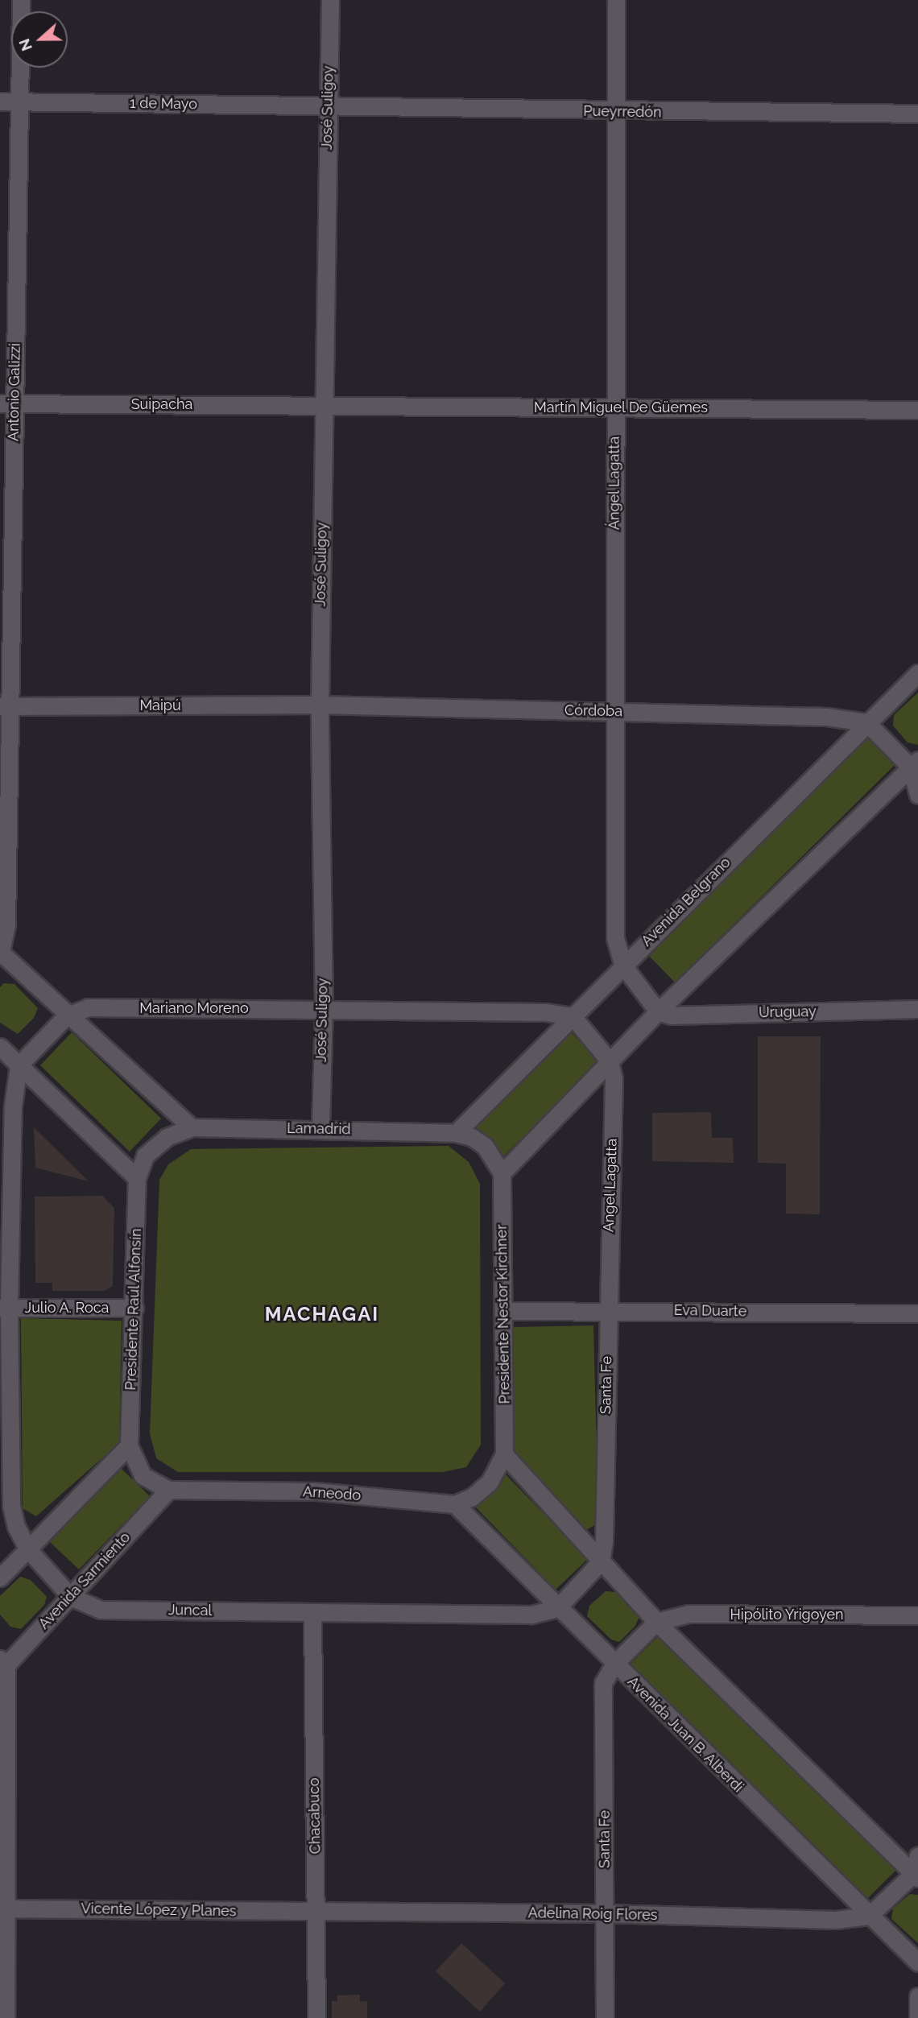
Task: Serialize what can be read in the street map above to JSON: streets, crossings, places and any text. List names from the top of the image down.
{
  "streets": {
    "street": [
      "1 de Mayo",
      "José Suligoy",
      "Pueyrredón",
      "Antonio Galizzi",
      "Suipacha",
      "Martín Miguel De Güemes",
      "Ángel Lagatta",
      "Maipú",
      "Córdoba",
      "Avenida Belgrano",
      "Mariano Moreno",
      "Uruguay",
      "Lamadrid",
      "Angel Lagatta",
      "Julio A. Roca",
      "Presidente Raúl Alfonsín",
      "Eva Duarte",
      "Presidente Nestor Kirchner",
      "Santa Fe",
      "Arneodo",
      "Avenida Sarmiento",
      "Juncal",
      "Hipólito Yrigoyen",
      "Avenida Juan B. Alberdi",
      "Chacabuco",
      "Vicente López y Planes",
      "Adelina Roig Flores"
    ]
  },
  "crossings": [
    ["1 de Mayo", "José Suligoy"],
    ["1 de Mayo", "Pueyrredón"],
    ["1 de Mayo", "Antonio Galizzi"],
    ["José Suligoy", "Pueyrredón"],
    ["José Suligoy", "Suipacha"],
    ["José Suligoy", "Martín Miguel De Güemes"],
    ["José Suligoy", "Maipú"],
    ["José Suligoy", "Córdoba"],
    ["José Suligoy", "Mariano Moreno"],
    ["José Suligoy", "Lamadrid"],
    ["Pueyrredón", "Ángel Lagatta"],
    ["Antonio Galizzi", "Suipacha"],
    ["Antonio Galizzi", "Maipú"],
    ["Suipacha", "Martín Miguel De Güemes"],
    ["Martín Miguel De Güemes", "Ángel Lagatta"],
    ["Ángel Lagatta", "Córdoba"],
    ["Ángel Lagatta", "Avenida Belgrano"],
    ["Maipú", "Córdoba"],
    ["Córdoba", "Avenida Belgrano"],
    ["Avenida Belgrano", "Lamadrid"],
    ["Lamadrid", "Presidente Raúl Alfonsín"],
    ["Lamadrid", "Presidente Nestor Kirchner"],
    ["Angel Lagatta", "Eva Duarte"],
    ["Angel Lagatta", "Santa Fe"],
    ["Julio A. Roca", "Presidente Raúl Alfonsín"],
    ["Presidente Raúl Alfonsín", "Arneodo"],
    ["Presidente Raúl Alfonsín", "Avenida Sarmiento"],
    ["Eva Duarte", "Presidente Nestor Kirchner"],
    ["Eva Duarte", "Santa Fe"],
    ["Presidente Nestor Kirchner", "Arneodo"],
    ["Presidente Nestor Kirchner", "Avenida Juan B. Alberdi"],
    ["Santa Fe", "Avenida Juan B. Alberdi"],
    ["Santa Fe", "Adelina Roig Flores"],
    ["Arneodo", "Avenida Sarmiento"],
    ["Arneodo", "Avenida Juan B. Alberdi"],
    ["Avenida Sarmiento", "Juncal"],
    ["Juncal", "Chacabuco"],
    ["Avenida Juan B. Alberdi", "Adelina Roig Flores"],
    ["Chacabuco", "Vicente López y Planes"],
    ["Chacabuco", "Adelina Roig Flores"],
    ["Vicente López y Planes", "Adelina Roig Flores"]
  ],
  "districts": ["MACHAGAI"],
  "north": "left"
}
